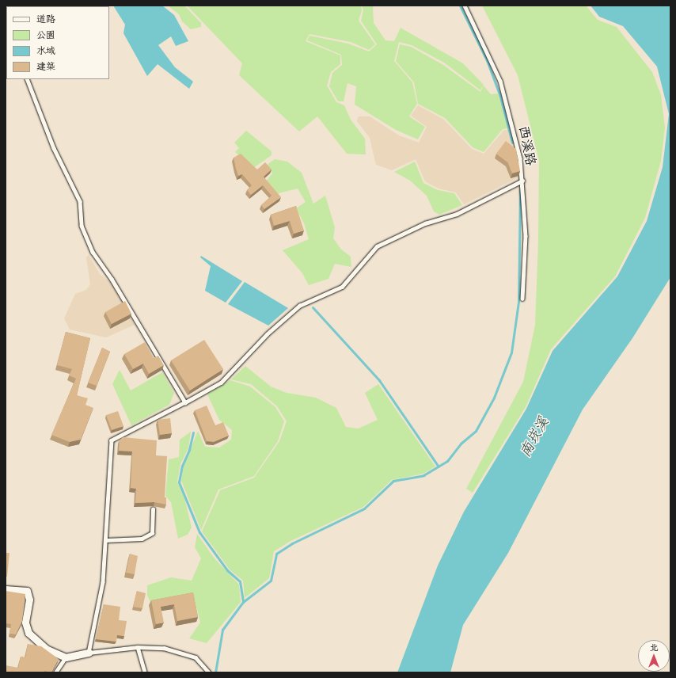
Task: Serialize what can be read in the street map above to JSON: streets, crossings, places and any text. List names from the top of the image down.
{
  "streets": {
    "lane": ["西溪路"]
  },
  "water": ["南崁溪"],
  "legend": [
    "道路",
    "公園",
    "水域",
    "建築"
  ],
  "north": "top"
}
